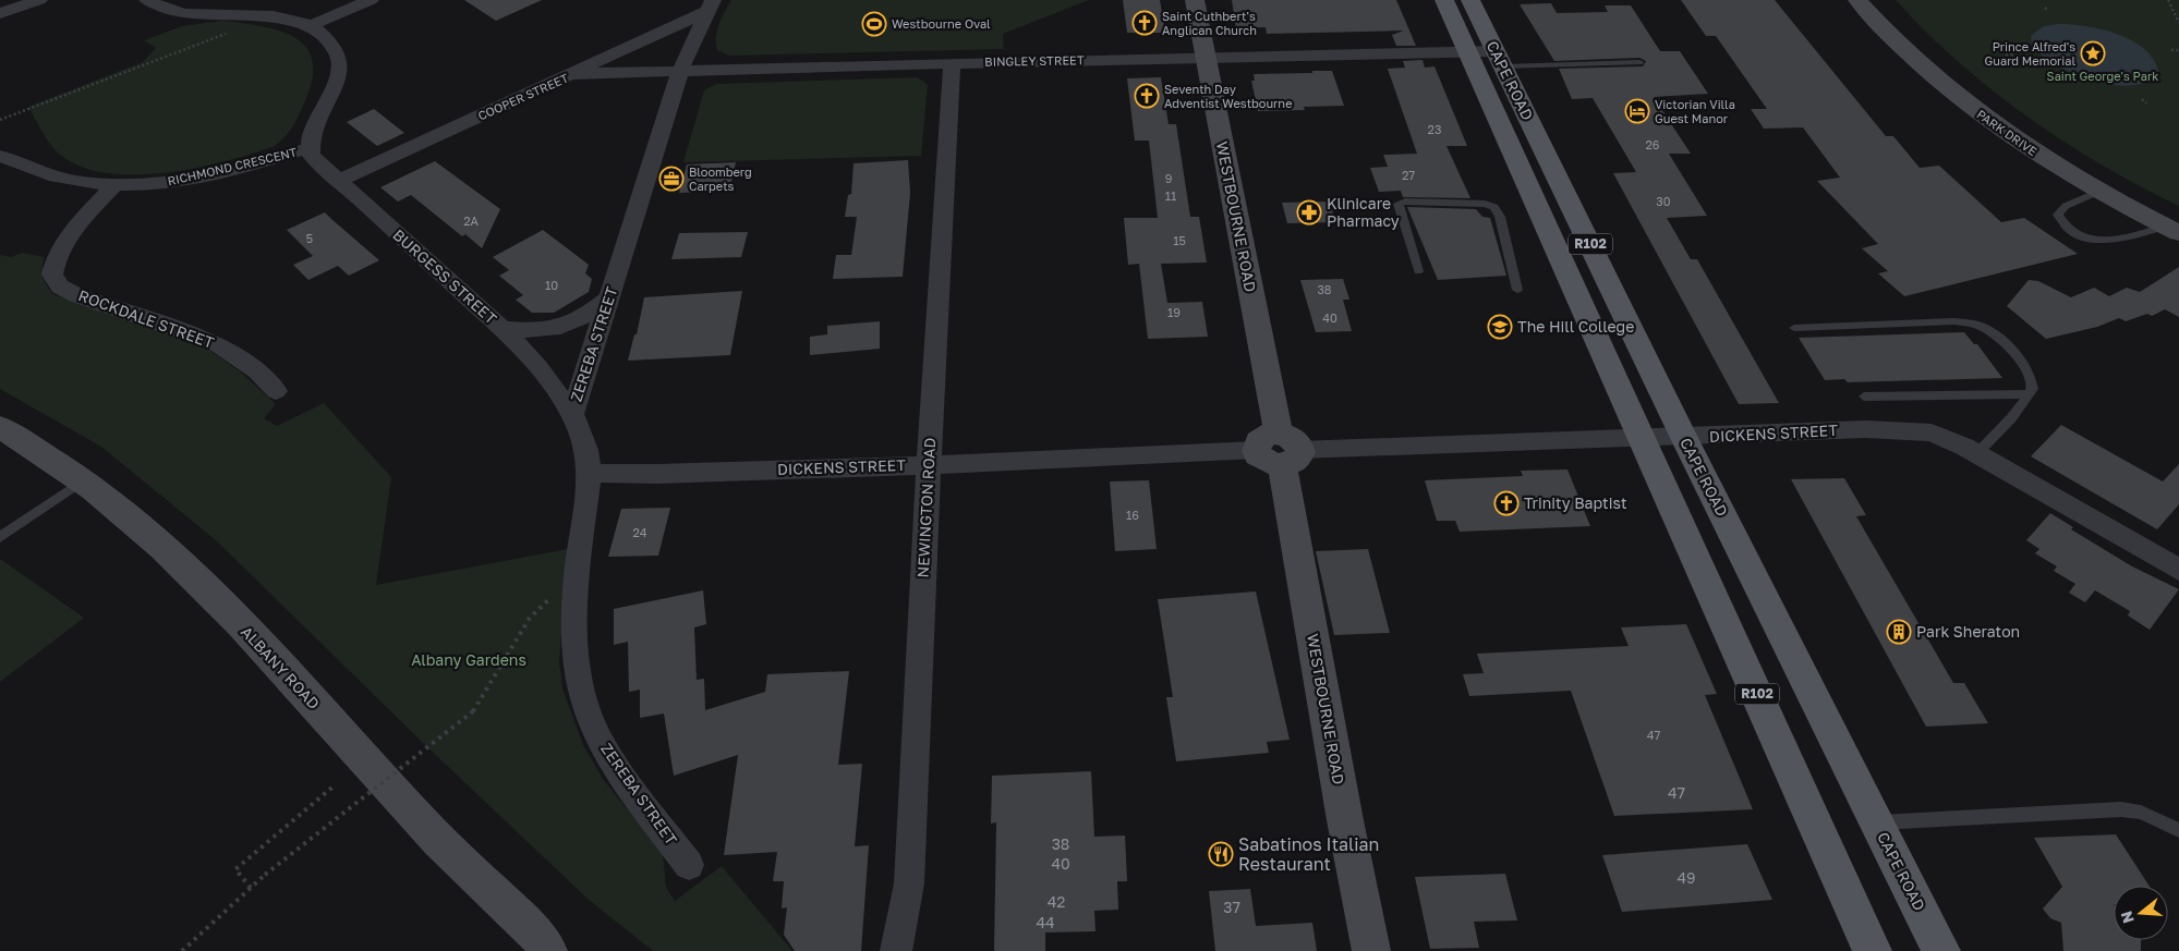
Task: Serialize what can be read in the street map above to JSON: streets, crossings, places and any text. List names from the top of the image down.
{
  "streets": {
    "main road": ["CAPE ROAD", "R102"],
    "street": [
      "BINGLEY STREET",
      "COOPER STREET",
      "PARK DRIVE",
      "RICHMOND CRESCENT",
      "WESTBOURNE ROAD",
      "BURGESS STREET",
      "ROCKDALE STREET",
      "ZEREBA STREET",
      "DICKENS STREET",
      "NEWINGTON ROAD",
      "ALBANY ROAD"
    ]
  },
  "crossings": [
    ["BINGLEY STREET", "CAPE ROAD"],
    ["BINGLEY STREET", "COOPER STREET"],
    ["BINGLEY STREET", "WESTBOURNE ROAD"],
    ["BINGLEY STREET", "ZEREBA STREET"],
    ["BINGLEY STREET", "NEWINGTON ROAD"],
    ["CAPE ROAD", "DICKENS STREET"],
    ["COOPER STREET", "BURGESS STREET"],
    ["COOPER STREET", "ZEREBA STREET"],
    ["RICHMOND CRESCENT", "BURGESS STREET"],
    ["RICHMOND CRESCENT", "ROCKDALE STREET"],
    ["WESTBOURNE ROAD", "DICKENS STREET"],
    ["BURGESS STREET", "ZEREBA STREET"],
    ["ZEREBA STREET", "DICKENS STREET"],
    ["DICKENS STREET", "NEWINGTON ROAD"]
  ],
  "parks": ["Saint George's Park", "Albany Gardens"],
  "places": {
    "church": ["Saint Cuthbert's Anglican Church", "Seventh Day Adventist Westbourne", "Trinity Baptist"],
    "sports": ["Westbourne Oval"],
    "place": ["Prince Alfred's Guard Memorial"],
    "hotel": ["Victorian Villa Guest Manor"],
    "office": ["Bloomberg Carpets"],
    "pharmacy": ["Klinicare Pharmacy"],
    "school or university": ["The Hill College"],
    "building": ["Park Sheraton"],
    "restaurant": ["Sabatinos Italian Restaurant"]
  },
  "house_numbers": [
    "23",
    "26",
    "27",
    "9",
    "11",
    "30",
    "2A",
    "5",
    "15",
    "10",
    "38",
    "19",
    "40",
    "16",
    "24",
    "47",
    "47",
    "38",
    "40",
    "49",
    "42",
    "37",
    "44"
  ],
  "north": "left"
}
